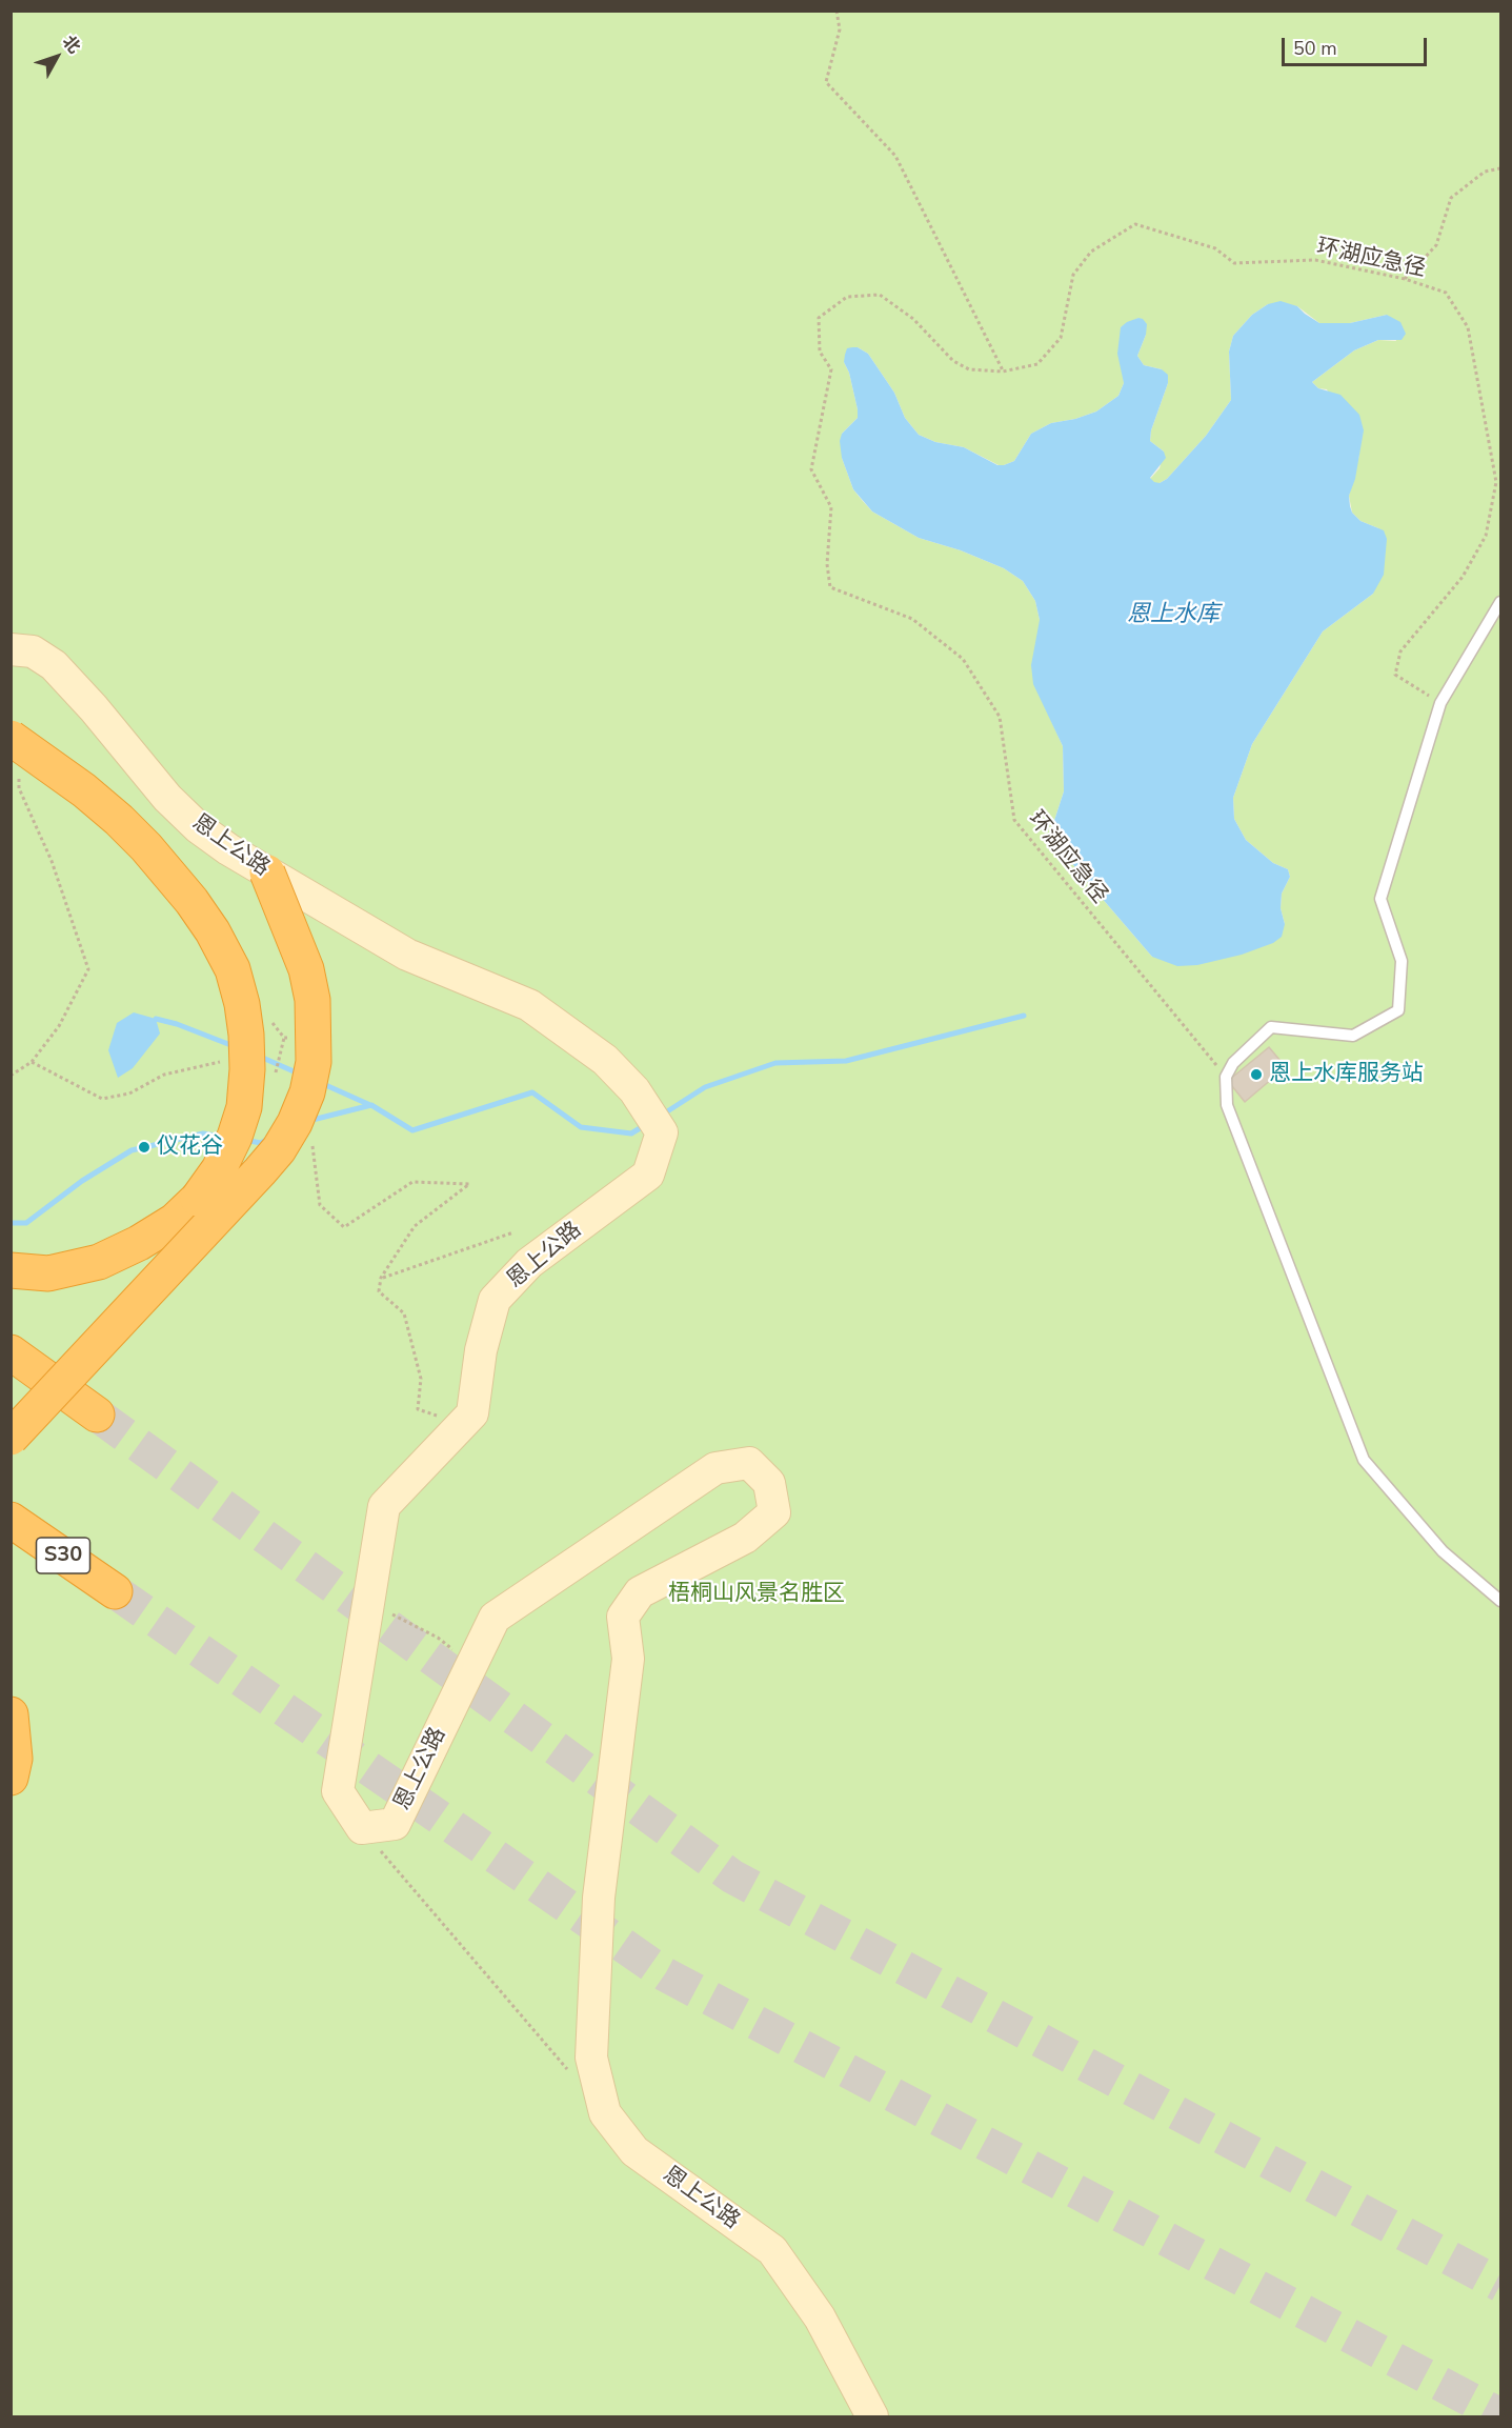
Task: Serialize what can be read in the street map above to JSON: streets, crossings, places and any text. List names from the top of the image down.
{
  "streets": {
    "highway": ["S30"],
    "street": ["恩上公路"],
    "path": ["环湖应急径"]
  },
  "water": ["恩上水库"],
  "parks": ["梧桐山风景名胜区"],
  "places": ["恩上水库服务站", "仪花谷"],
  "scale_bar": "50 m",
  "north": "top right"
}
